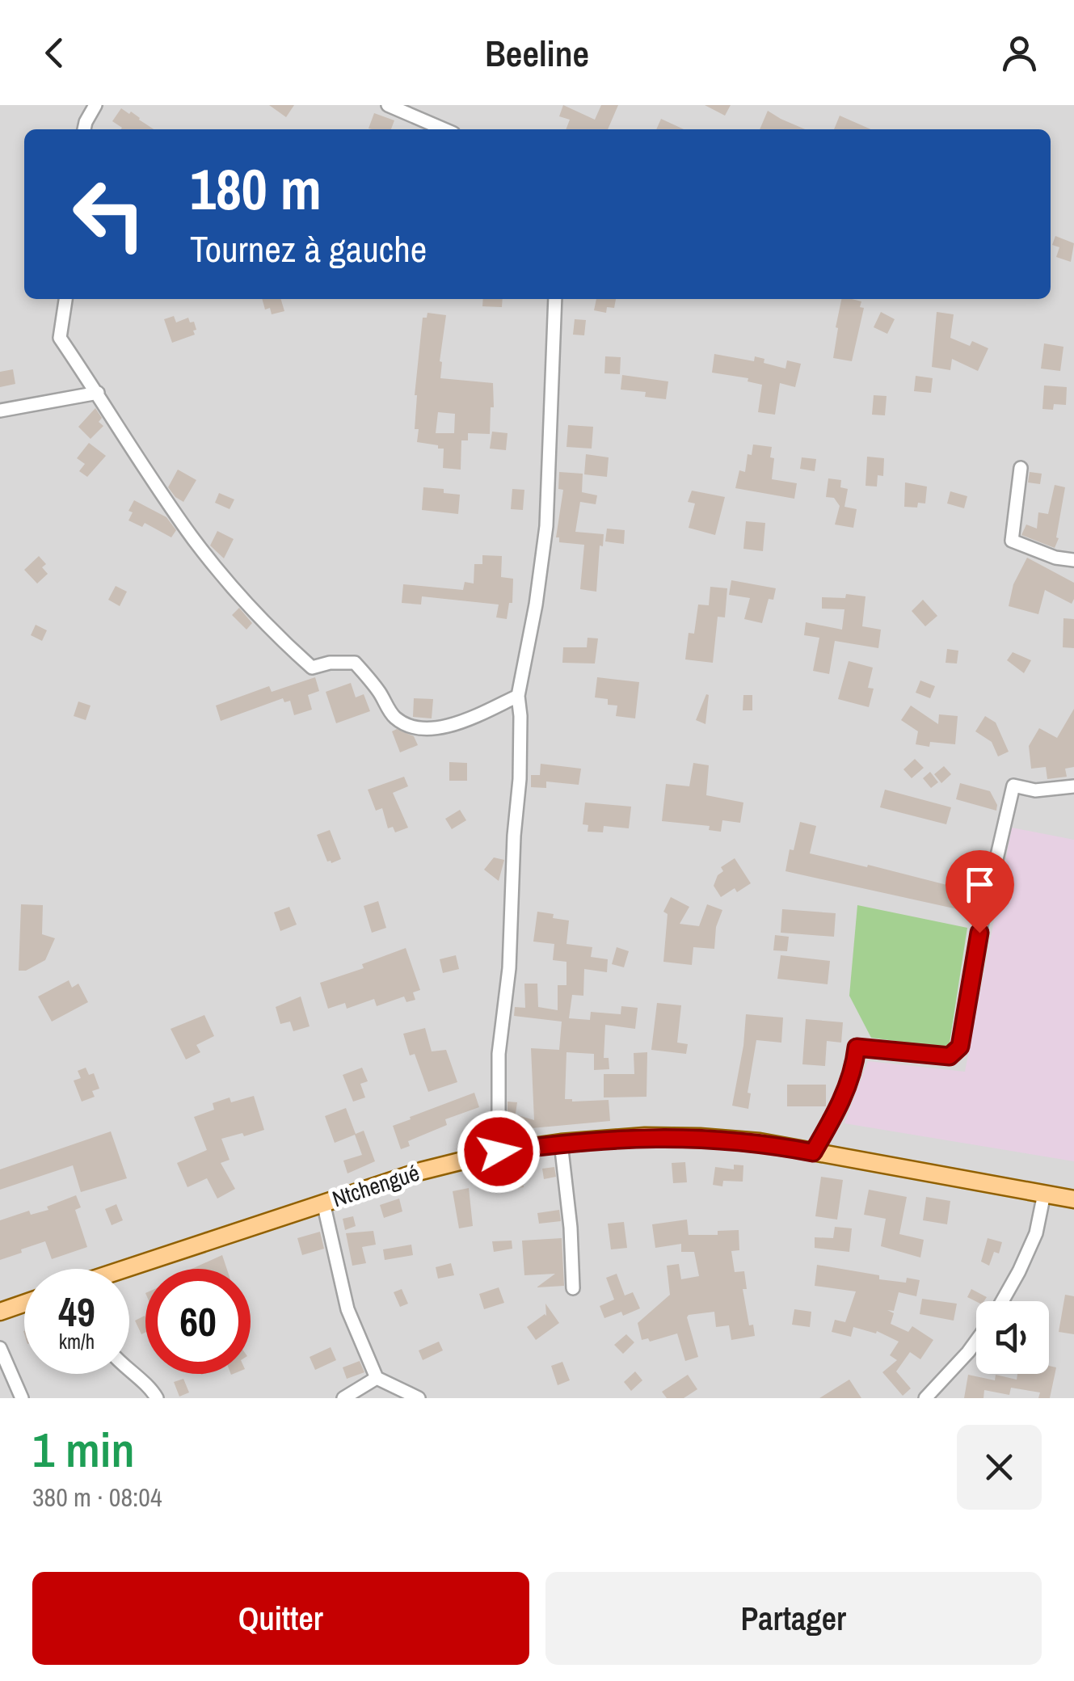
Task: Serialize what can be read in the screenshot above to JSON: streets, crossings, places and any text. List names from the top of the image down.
{
  "streets": {
    "main road": ["Ntchengué"]
  },
  "page": {
    "header": "Beeline",
    "turn": ["180 m", "Tournez à gauche"],
    "speed": "49 km/h",
    "limit": "60",
    "heading": ["1 min", "380 m · 08:04"],
    "buttons": ["Quitter", "Partager"]
  }
}
